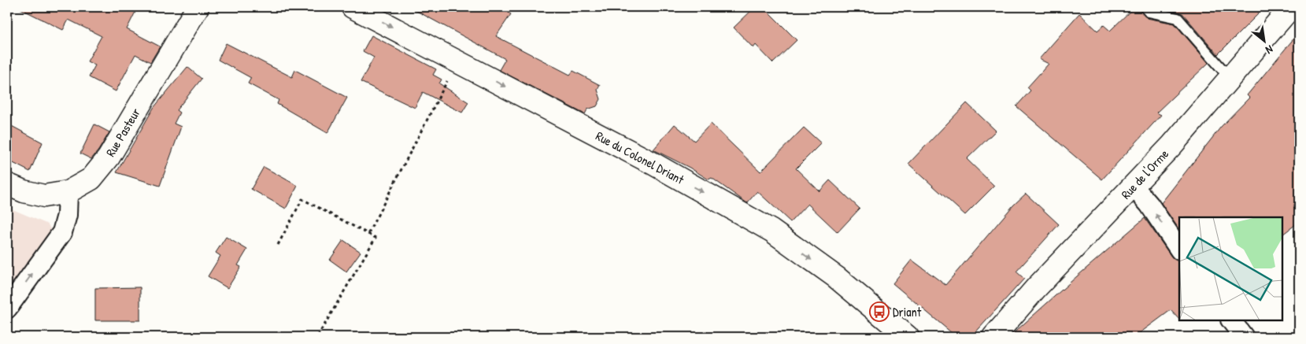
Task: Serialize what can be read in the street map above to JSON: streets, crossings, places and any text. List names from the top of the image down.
{
  "streets": {
    "main road": ["Rue Pasteur", "Rue du Colonel Driant", "Rue de l'Orme"]
  },
  "one_way": ["Rue du Colonel Driant"],
  "places": {
    "bus stop": ["Driant"]
  },
  "north": "bottom right"
}
